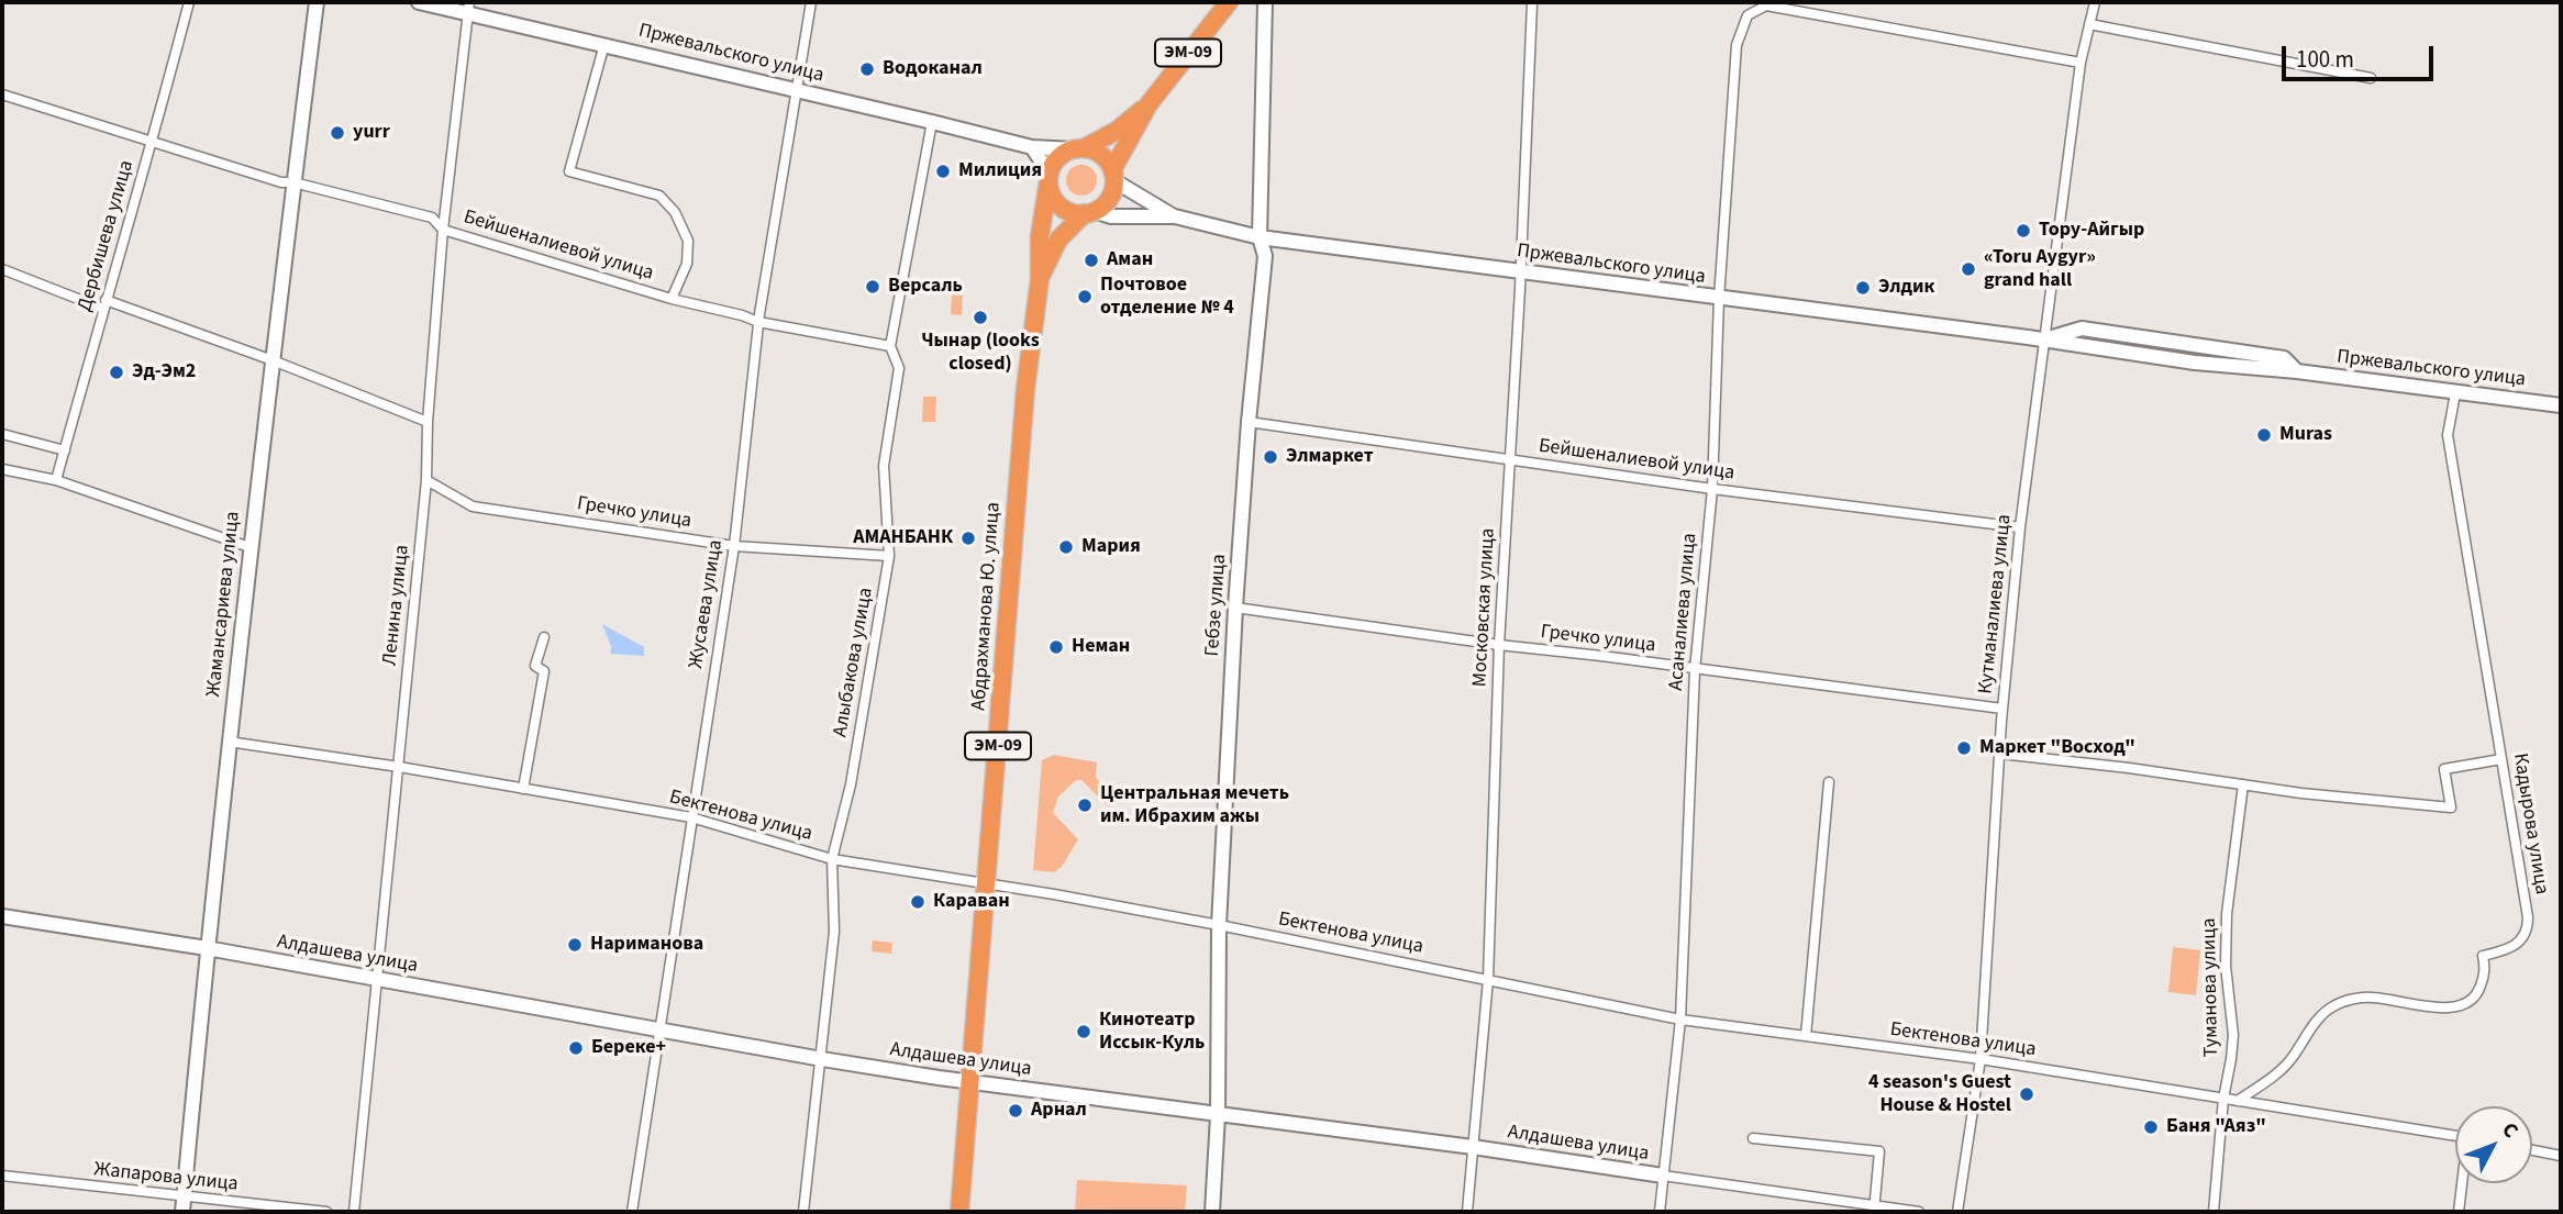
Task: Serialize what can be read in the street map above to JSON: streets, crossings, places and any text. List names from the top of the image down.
{
  "streets": {
    "highway": ["ЭМ-09", "Абдрахманова Ю. улица"],
    "main road": [
      "Пржевальского улица",
      "Жамансариева улица",
      "Гебзе улица",
      "Алдашева улица"
    ],
    "street": [
      "Дербишева улица",
      "Бейшеналиевой улица",
      "Гречко улица",
      "Жусаева улица",
      "Кутманалиева улица",
      "Ленина улица",
      "Московская улица",
      "Асаналиева улица",
      "Алыбакова улица",
      "Бектенова улица",
      "Кадырова улица",
      "Туманова улица",
      "Жапарова улица"
    ]
  },
  "crossings": [
    ["ЭМ-09", "Пржевальского улица"],
    ["ЭМ-09", "Абдрахманова Ю. улица"],
    ["Пржевальского улица", "Жусаева улица"],
    ["Пржевальского улица", "Кутманалиева улица"],
    ["Пржевальского улица", "Ленина улица"],
    ["Пржевальского улица", "Гебзе улица"],
    ["Пржевальского улица", "Абдрахманова Ю. улица"],
    ["Пржевальского улица", "Московская улица"],
    ["Пржевальского улица", "Асаналиева улица"],
    ["Пржевальского улица", "Алыбакова улица"],
    ["Пржевальского улица", "Кадырова улица"],
    ["Дербишева улица", "Бейшеналиевой улица"],
    ["Бейшеналиевой улица", "Жамансариева улица"],
    ["Бейшеналиевой улица", "Жусаева улица"],
    ["Бейшеналиевой улица", "Кутманалиева улица"],
    ["Бейшеналиевой улица", "Ленина улица"],
    ["Бейшеналиевой улица", "Гебзе улица"],
    ["Бейшеналиевой улица", "Московская улица"],
    ["Бейшеналиевой улица", "Асаналиева улица"],
    ["Бейшеналиевой улица", "Алыбакова улица"],
    ["Гречко улица", "Жусаева улица"],
    ["Гречко улица", "Кутманалиева улица"],
    ["Гречко улица", "Ленина улица"],
    ["Гречко улица", "Гебзе улица"],
    ["Гречко улица", "Московская улица"],
    ["Гречко улица", "Асаналиева улица"],
    ["Гречко улица", "Алыбакова улица"],
    ["Жамансариева улица", "Бектенова улица"],
    ["Жамансариева улица", "Алдашева улица"],
    ["Жамансариева улица", "Жапарова улица"],
    ["Жусаева улица", "Бектенова улица"],
    ["Жусаева улица", "Алдашева улица"],
    ["Кутманалиева улица", "Асаналиева улица"],
    ["Кутманалиева улица", "Бектенова улица"],
    ["Ленина улица", "Бектенова улица"],
    ["Ленина улица", "Алдашева улица"],
    ["Гебзе улица", "Бектенова улица"],
    ["Гебзе улица", "Алдашева улица"],
    ["Абдрахманова Ю. улица", "Бектенова улица"],
    ["Абдрахманова Ю. улица", "Алдашева улица"],
    ["Московская улица", "Бектенова улица"],
    ["Московская улица", "Алдашева улица"],
    ["Асаналиева улица", "Бектенова улица"],
    ["Асаналиева улица", "Алдашева улица"],
    ["Алыбакова улица", "Бектенова улица"],
    ["Алыбакова улица", "Алдашева улица"],
    ["Бектенова улица", "Кадырова улица"],
    ["Бектенова улица", "Туманова улица"]
  ],
  "places": [
    "Водоканал",
    "yurr",
    "Милиция",
    "Тору-Айгыр",
    "Аман",
    "«Toru Aygyr» grand hall",
    "Версаль",
    "Элдик",
    "Почтовое отделение № 4",
    "Чынар (looks closed)",
    "Эд-Эм2",
    "Muras",
    "Элмаркет",
    "АМАНБАНК",
    "Мария",
    "Неман",
    "Маркет \"Восход\"",
    "Центральная мечеть им. Ибрахим ажы",
    "Караван",
    "Нариманова",
    "Кинотеатр Иссык-Куль",
    "Береке+",
    "4 season's Guest House & Hostel",
    "Арнал",
    "Баня \"Аяз\""
  ],
  "scale_bar": "100 m",
  "north": "top right"
}
